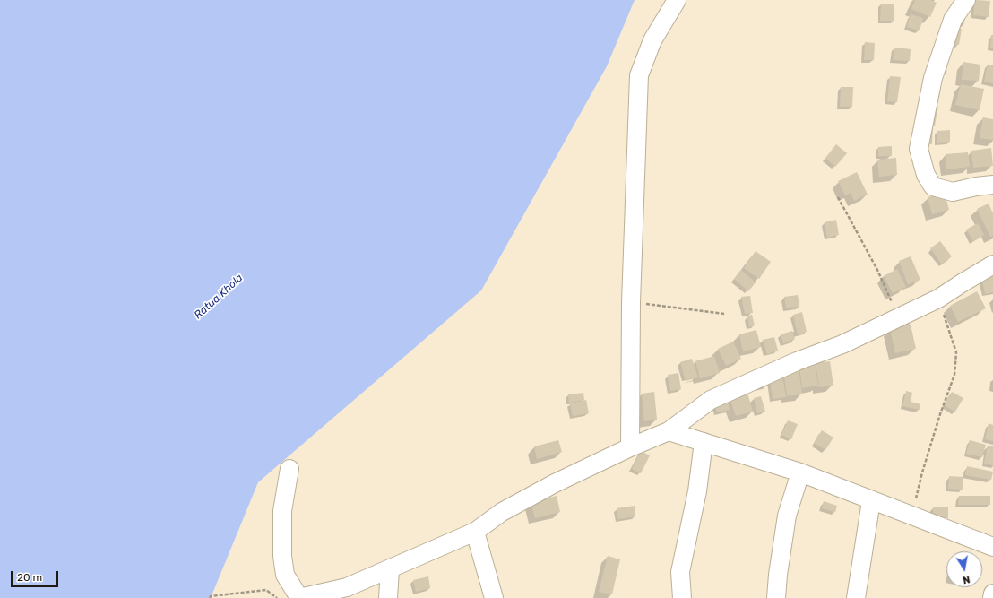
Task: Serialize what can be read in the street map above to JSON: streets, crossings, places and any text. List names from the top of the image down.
{
  "water": ["Ratua Khola"],
  "scale_bar": "20 m",
  "north": "bottom"
}
